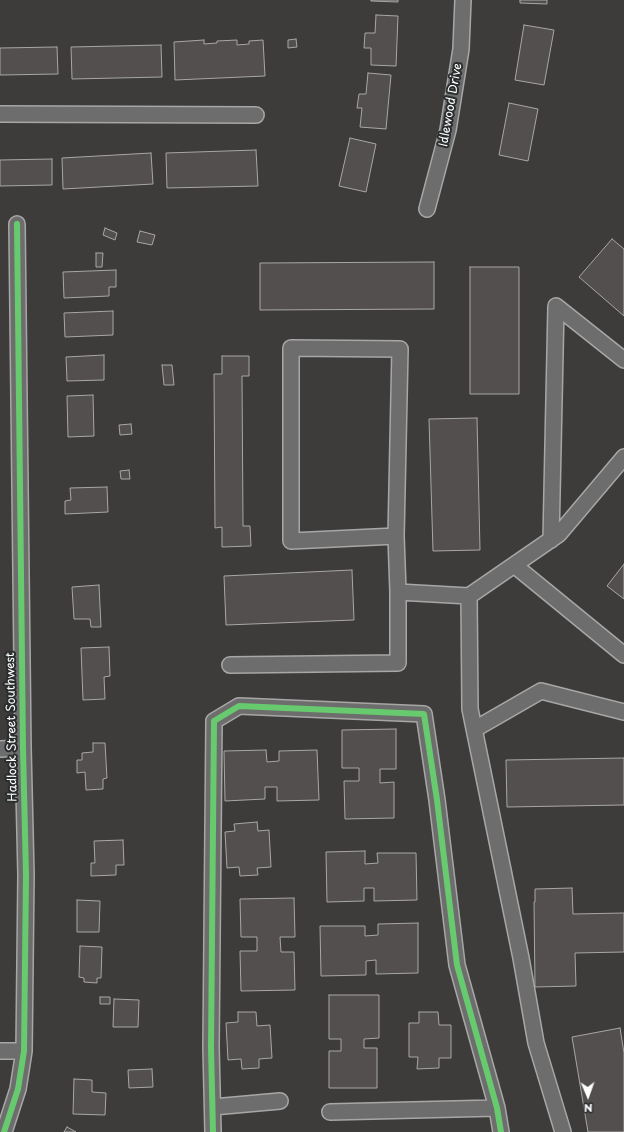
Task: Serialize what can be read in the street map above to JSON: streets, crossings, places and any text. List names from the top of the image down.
{
  "streets": {
    "street": ["Idlewood Drive", "Hadlock Street Southwest"]
  },
  "north": "bottom"
}
